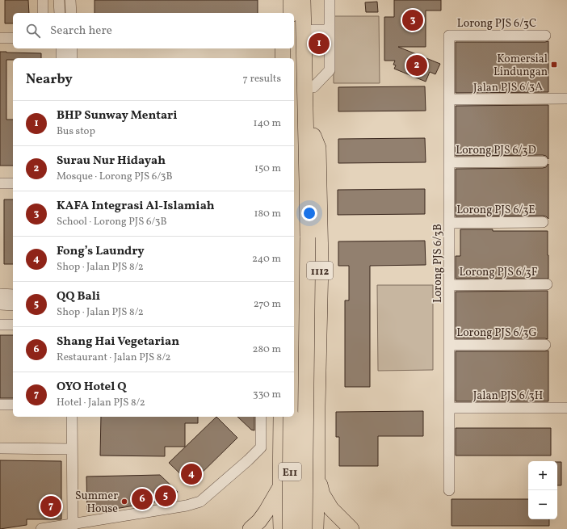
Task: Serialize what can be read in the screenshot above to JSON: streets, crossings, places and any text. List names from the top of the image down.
{
  "streets": {
    "highway": ["1112", "E11"],
    "street": [
      "Lorong PJS 6/3C",
      "Jalan PJS 6/3A",
      "Lorong PJS 6/3D",
      "Lorong PJS 6/3E",
      "Lorong PJS 6/3B",
      "Lorong PJS 6/3F",
      "Lorong PJS 6/3G",
      "Jalan PJS 6/3H"
    ]
  },
  "crossings": [
    ["Lorong PJS 6/3C", "Lorong PJS 6/3B"],
    ["Jalan PJS 6/3A", "Lorong PJS 6/3B"],
    ["Lorong PJS 6/3D", "Lorong PJS 6/3B"],
    ["Lorong PJS 6/3E", "Lorong PJS 6/3B"],
    ["Lorong PJS 6/3B", "Lorong PJS 6/3F"],
    ["Lorong PJS 6/3B", "Lorong PJS 6/3G"],
    ["Lorong PJS 6/3B", "Jalan PJS 6/3H"]
  ],
  "places": {
    "transit": ["Komersial Lindungan"],
    "other": ["Summer House"]
  },
  "page": {
    "pins": [
      "3",
      "1",
      "2",
      "4",
      "5",
      "6",
      "7"
    ],
    "search": "Search here",
    "heading": ["Nearby", "7 results"],
    "list": [
      {
        "mark": "1",
        "name": "BHP Sunway Mentari",
        "note": "Bus stop",
        "value": "140 m"
      },
      {
        "mark": "2",
        "name": "Surau Nur Hidayah",
        "note": "Mosque · Lorong PJS 6/3B",
        "value": "150 m"
      },
      {
        "mark": "3",
        "name": "KAFA Integrasi Al-Islamiah",
        "note": "School · Lorong PJS 6/3B",
        "value": "180 m"
      },
      {
        "mark": "4",
        "name": "Fong’s Laundry",
        "note": "Shop · Jalan PJS 8/2",
        "value": "240 m"
      },
      {
        "mark": "5",
        "name": "QQ Bali",
        "note": "Shop · Jalan PJS 8/2",
        "value": "270 m"
      },
      {
        "mark": "6",
        "name": "Shang Hai Vegetarian",
        "note": "Restaurant · Jalan PJS 8/2",
        "value": "280 m"
      },
      {
        "mark": "7",
        "name": "OYO Hotel Q",
        "note": "Hotel · Jalan PJS 8/2",
        "value": "330 m"
      }
    ],
    "map_buttons": ["+", "−"]
  }
}
